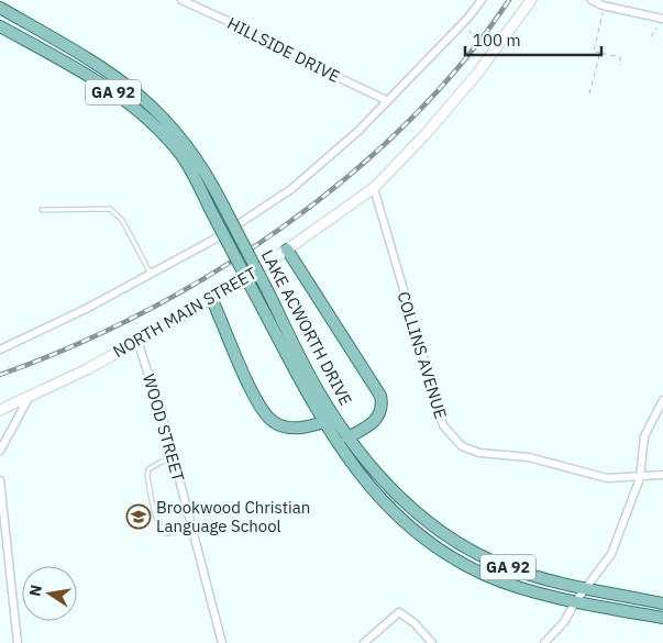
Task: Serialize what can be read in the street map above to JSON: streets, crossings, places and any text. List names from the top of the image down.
{
  "streets": {
    "main road": ["GA 92", "NORTH MAIN STREET", "LAKE ACWORTH DRIVE"],
    "street": ["HILLSIDE DRIVE", "COLLINS AVENUE", "WOOD STREET"]
  },
  "crossings": [
    ["NORTH MAIN STREET", "COLLINS AVENUE"],
    ["NORTH MAIN STREET", "WOOD STREET"]
  ],
  "places": {
    "school or university": ["Brookwood Christian Language School"]
  },
  "scale_bar": "100 m",
  "north": "left"
}
